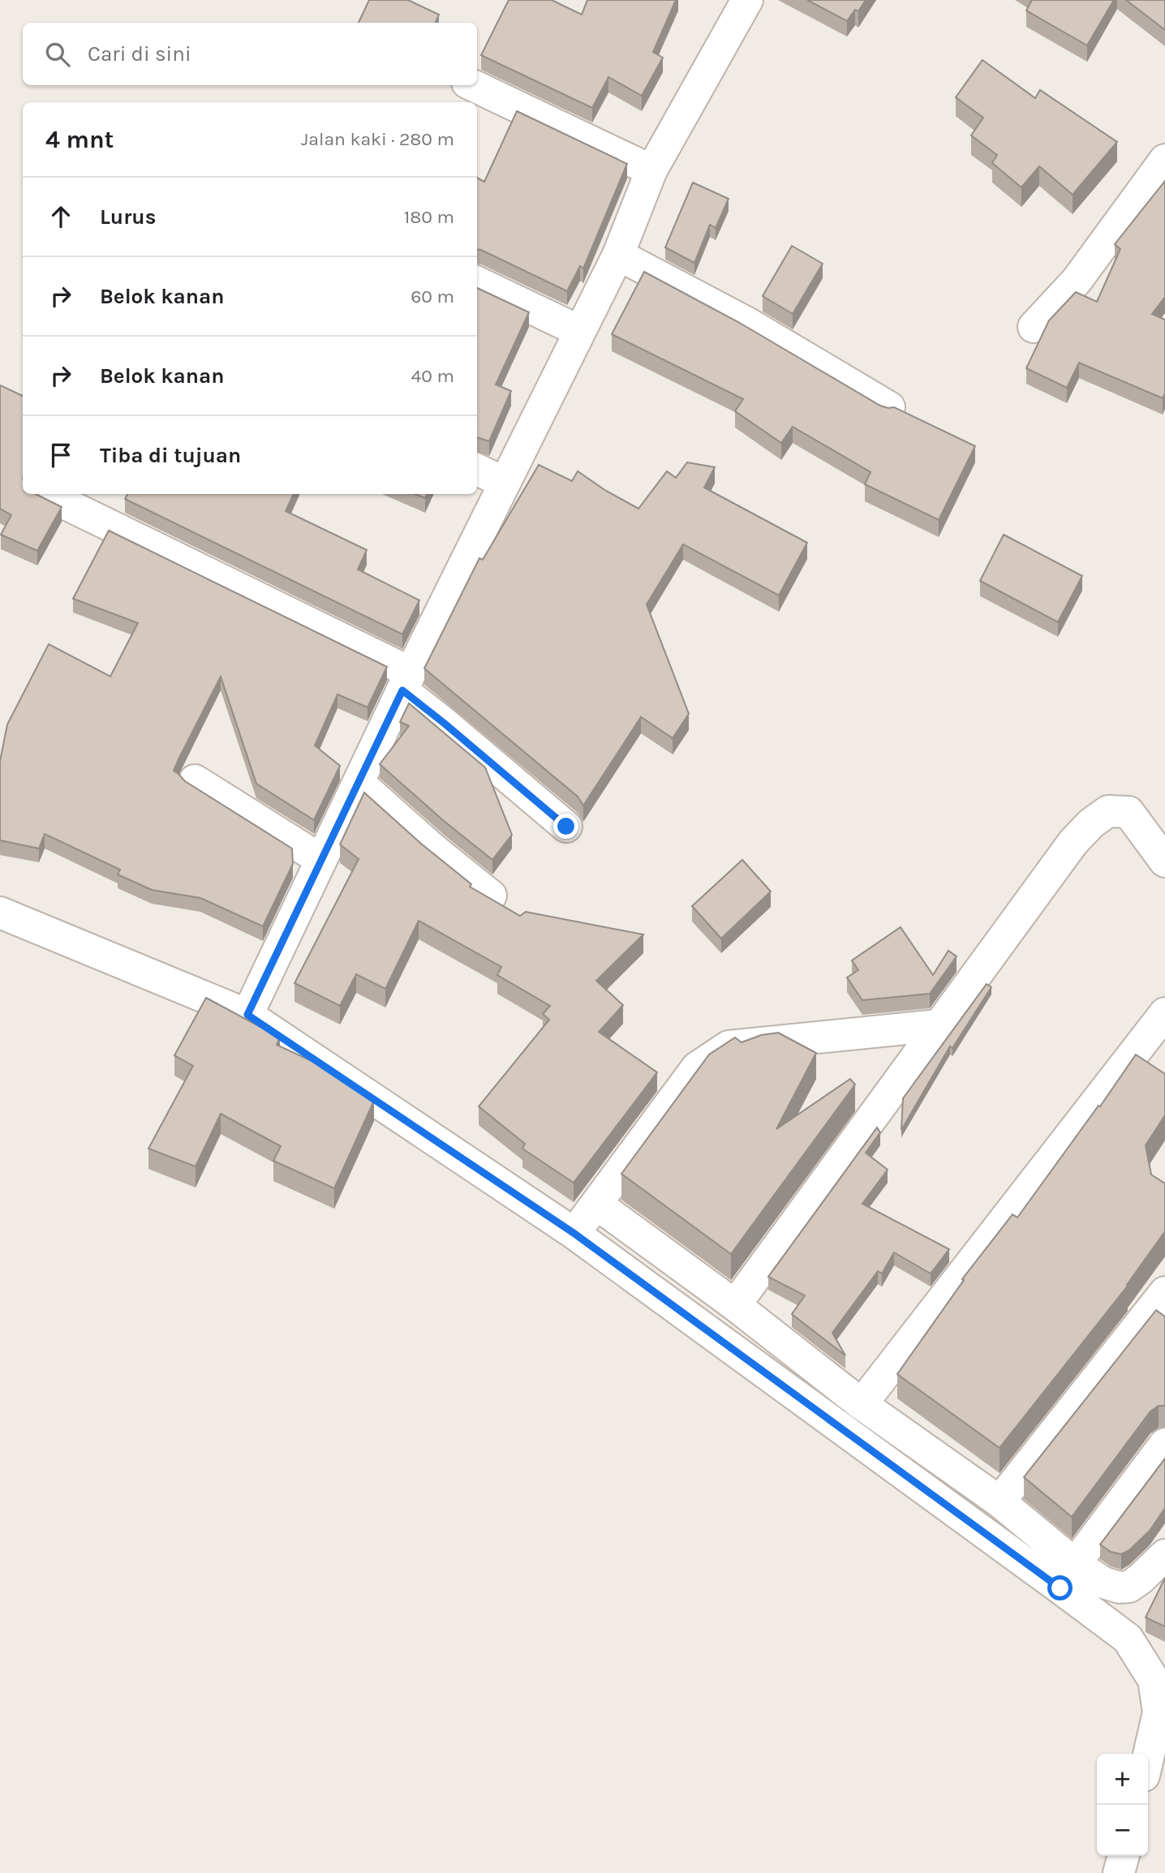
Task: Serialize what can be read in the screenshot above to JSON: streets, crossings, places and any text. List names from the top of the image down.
{
  "page": {
    "search": "Cari di sini",
    "heading": ["4 mnt", "Jalan kaki · 280 m"],
    "list": [
      ["Lurus", "180 m"],
      ["Belok kanan", "60 m"],
      ["Belok kanan", "40 m"],
      "Tiba di tujuan"
    ],
    "map_buttons": ["+", "−"]
  }
}
